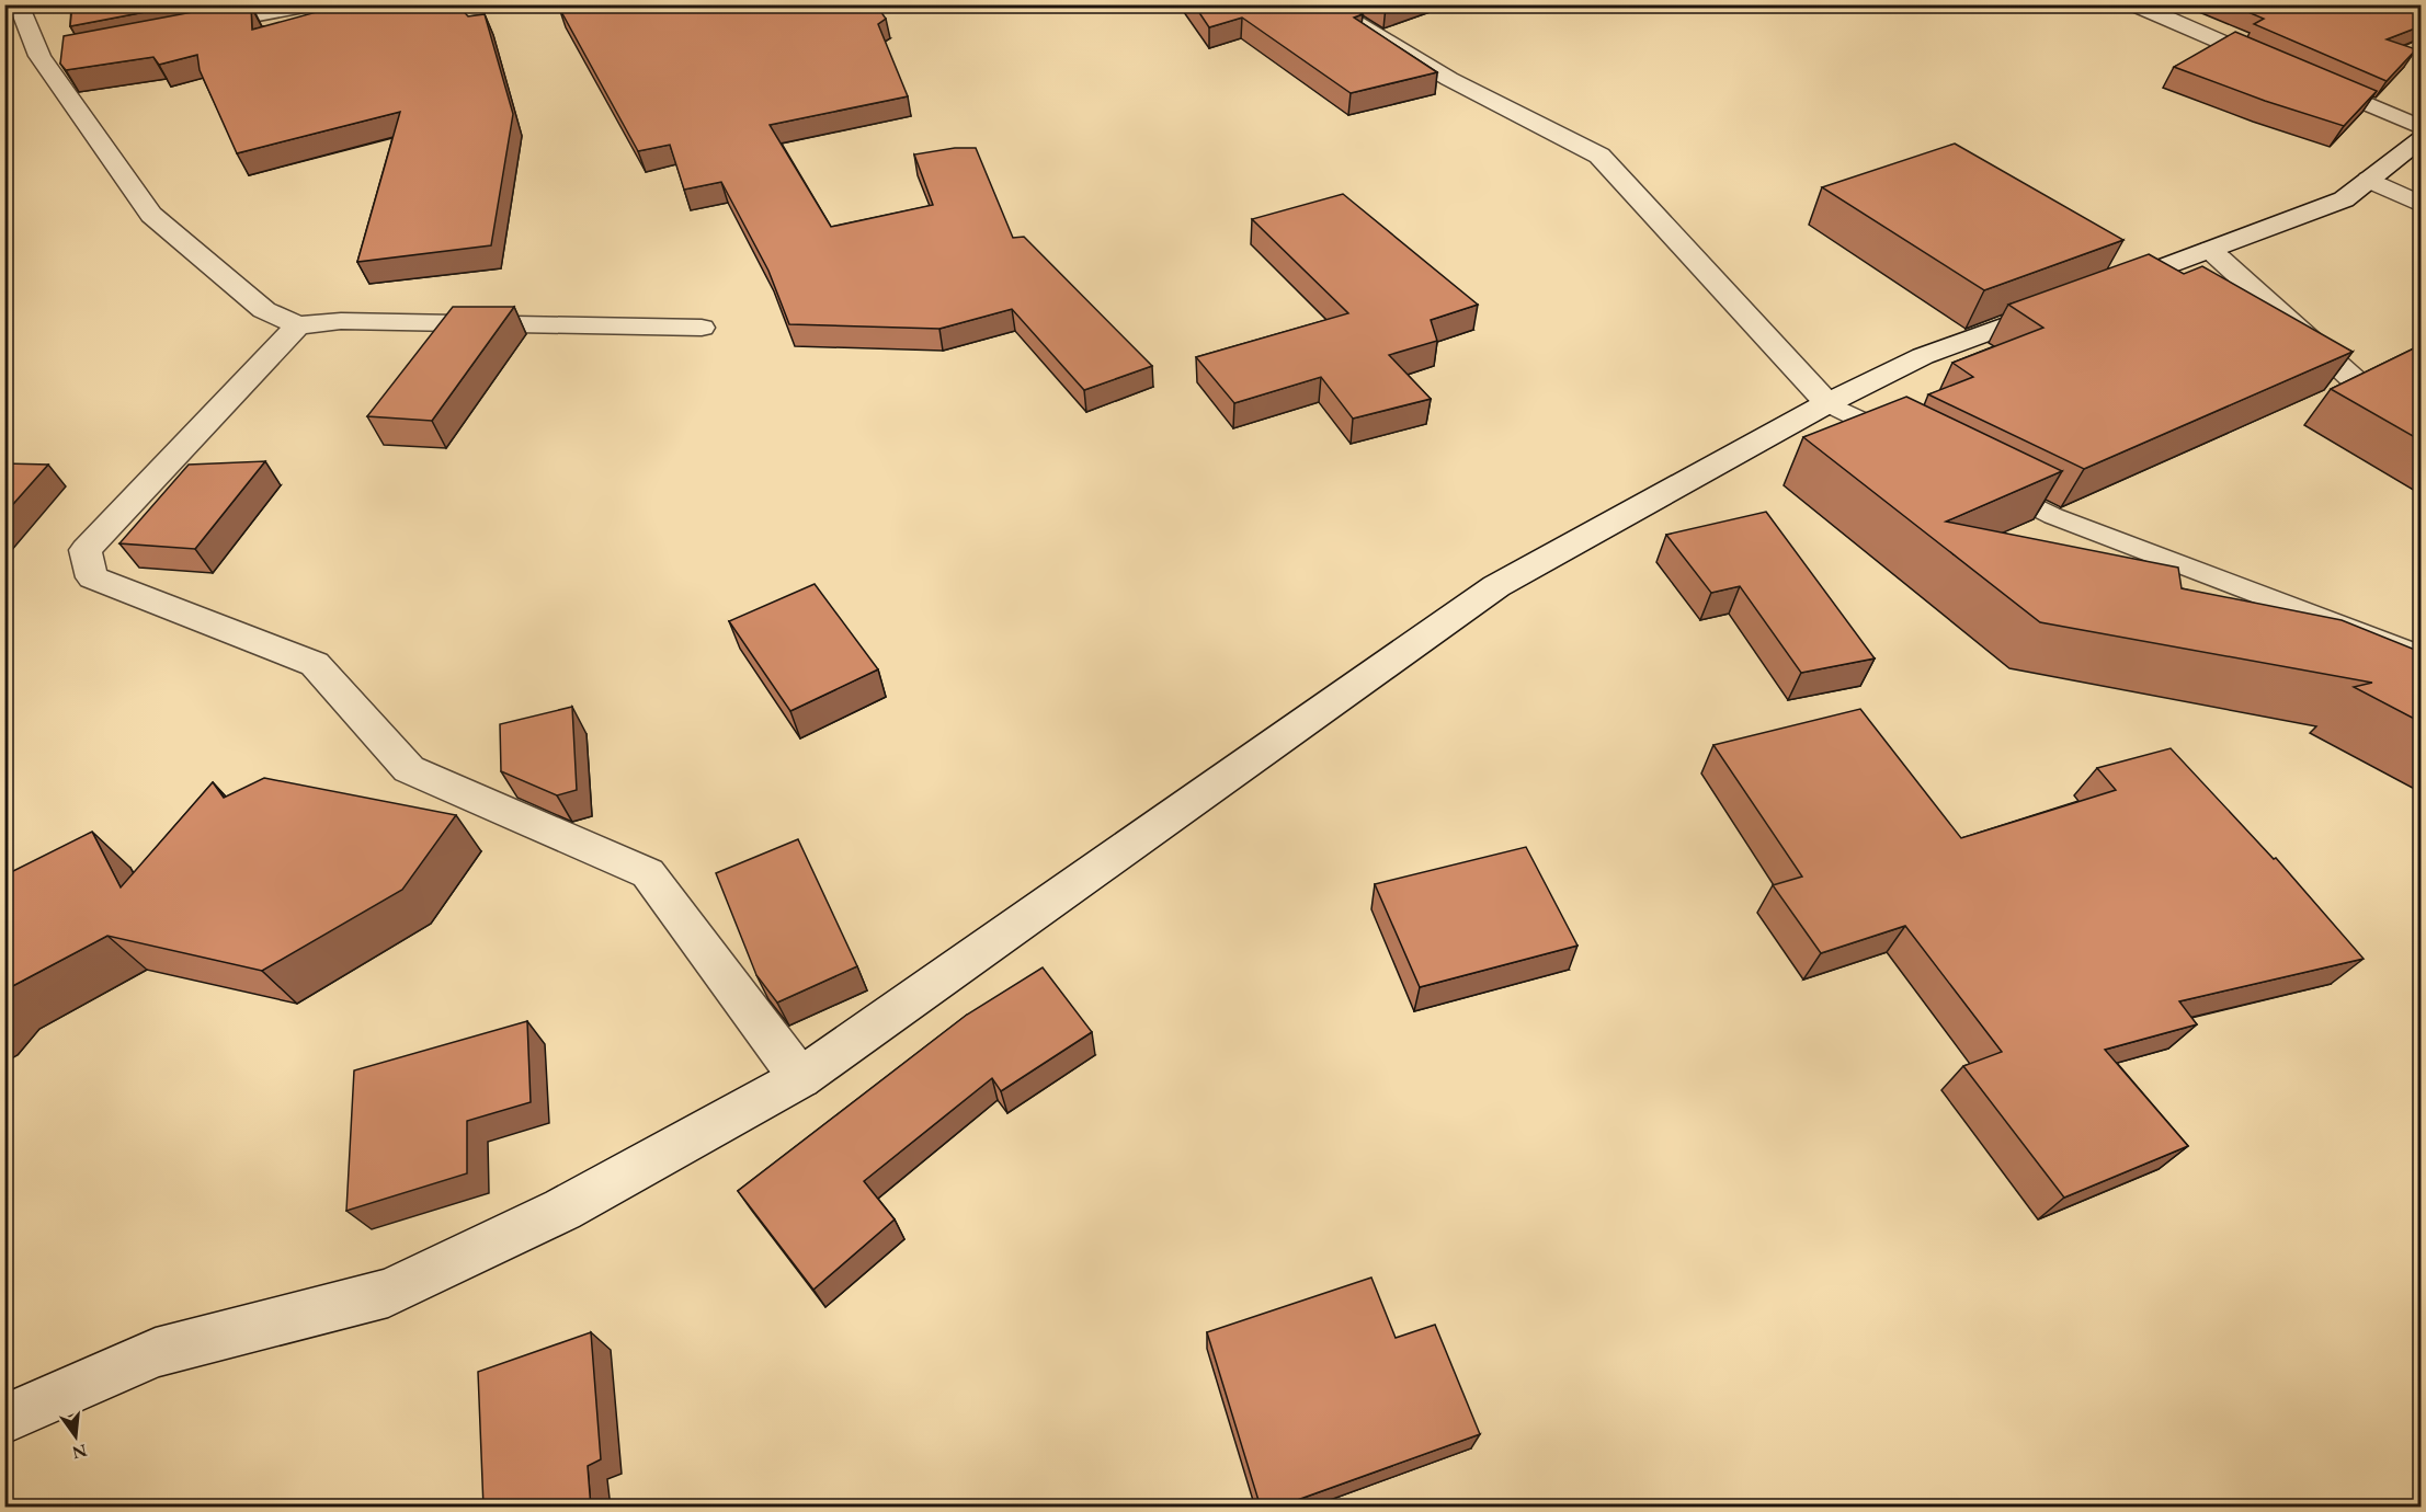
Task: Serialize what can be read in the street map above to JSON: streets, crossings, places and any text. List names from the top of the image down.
{
  "north": "bottom"
}
